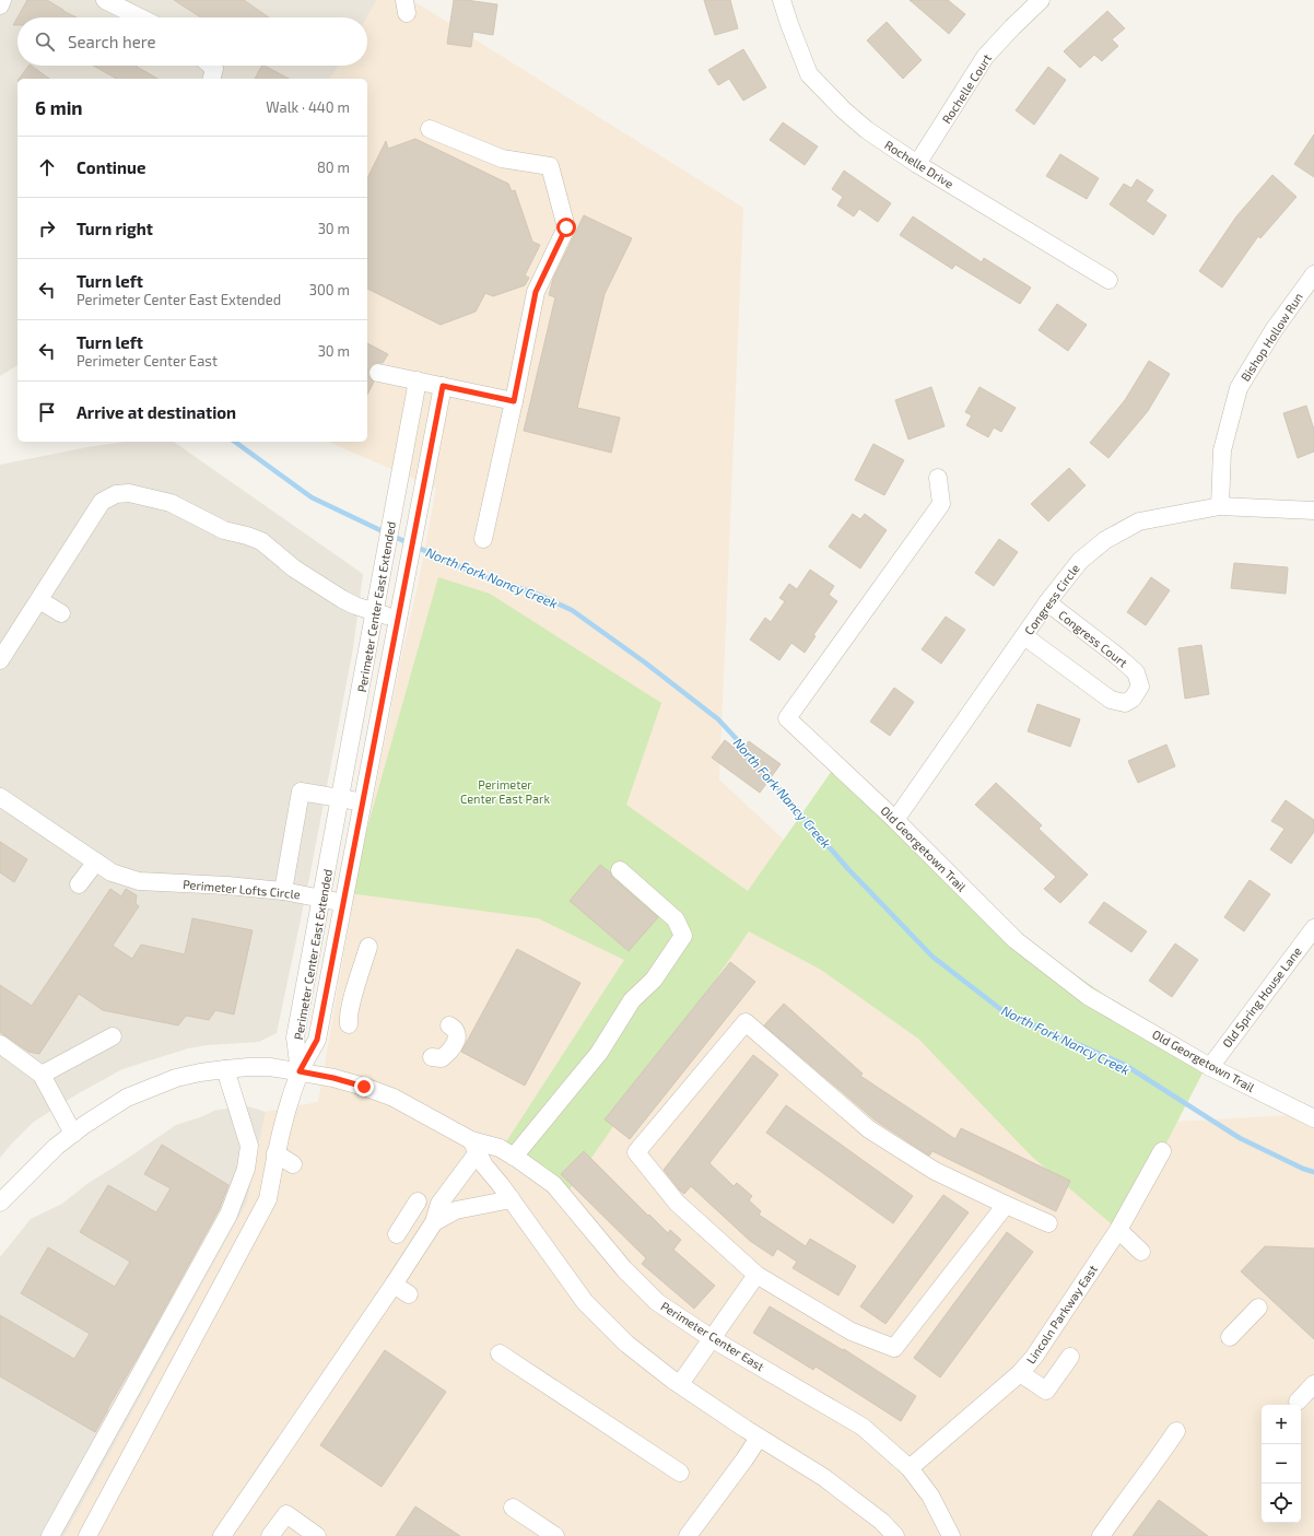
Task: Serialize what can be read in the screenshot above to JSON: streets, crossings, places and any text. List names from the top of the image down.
{
  "streets": {
    "street": [
      "Rochelle Court",
      "Rochelle Drive",
      "Bishop Hollow Run",
      "Congress Circle",
      "Perimeter Center East Extended",
      "Congress Court",
      "Old Georgetown Trail",
      "Perimeter Lofts Circle",
      "Old Spring House Lane",
      "Lincoln Parkway East",
      "Perimeter Center East"
    ]
  },
  "crossings": [
    ["Rochelle Court", "Rochelle Drive"],
    ["Bishop Hollow Run", "Congress Circle"],
    ["Congress Circle", "Congress Court"],
    ["Congress Circle", "Old Georgetown Trail"],
    ["Perimeter Center East Extended", "Perimeter Lofts Circle"],
    ["Perimeter Center East Extended", "Perimeter Center East"],
    ["Old Georgetown Trail", "Old Spring House Lane"],
    ["Lincoln Parkway East", "Perimeter Center East"]
  ],
  "water": ["North Fork Nancy Creek"],
  "parks": ["Perimeter Center East Park"],
  "page": {
    "search": "Search here",
    "heading": ["6 min", "Walk · 440 m"],
    "list": [
      ["Continue", "80 m"],
      ["Turn right", "30 m"],
      ["Turn left", "Perimeter Center East Extended", "300 m"],
      ["Turn left", "Perimeter Center East", "30 m"],
      "Arrive at destination"
    ],
    "map_buttons": ["+", "−"]
  }
}
